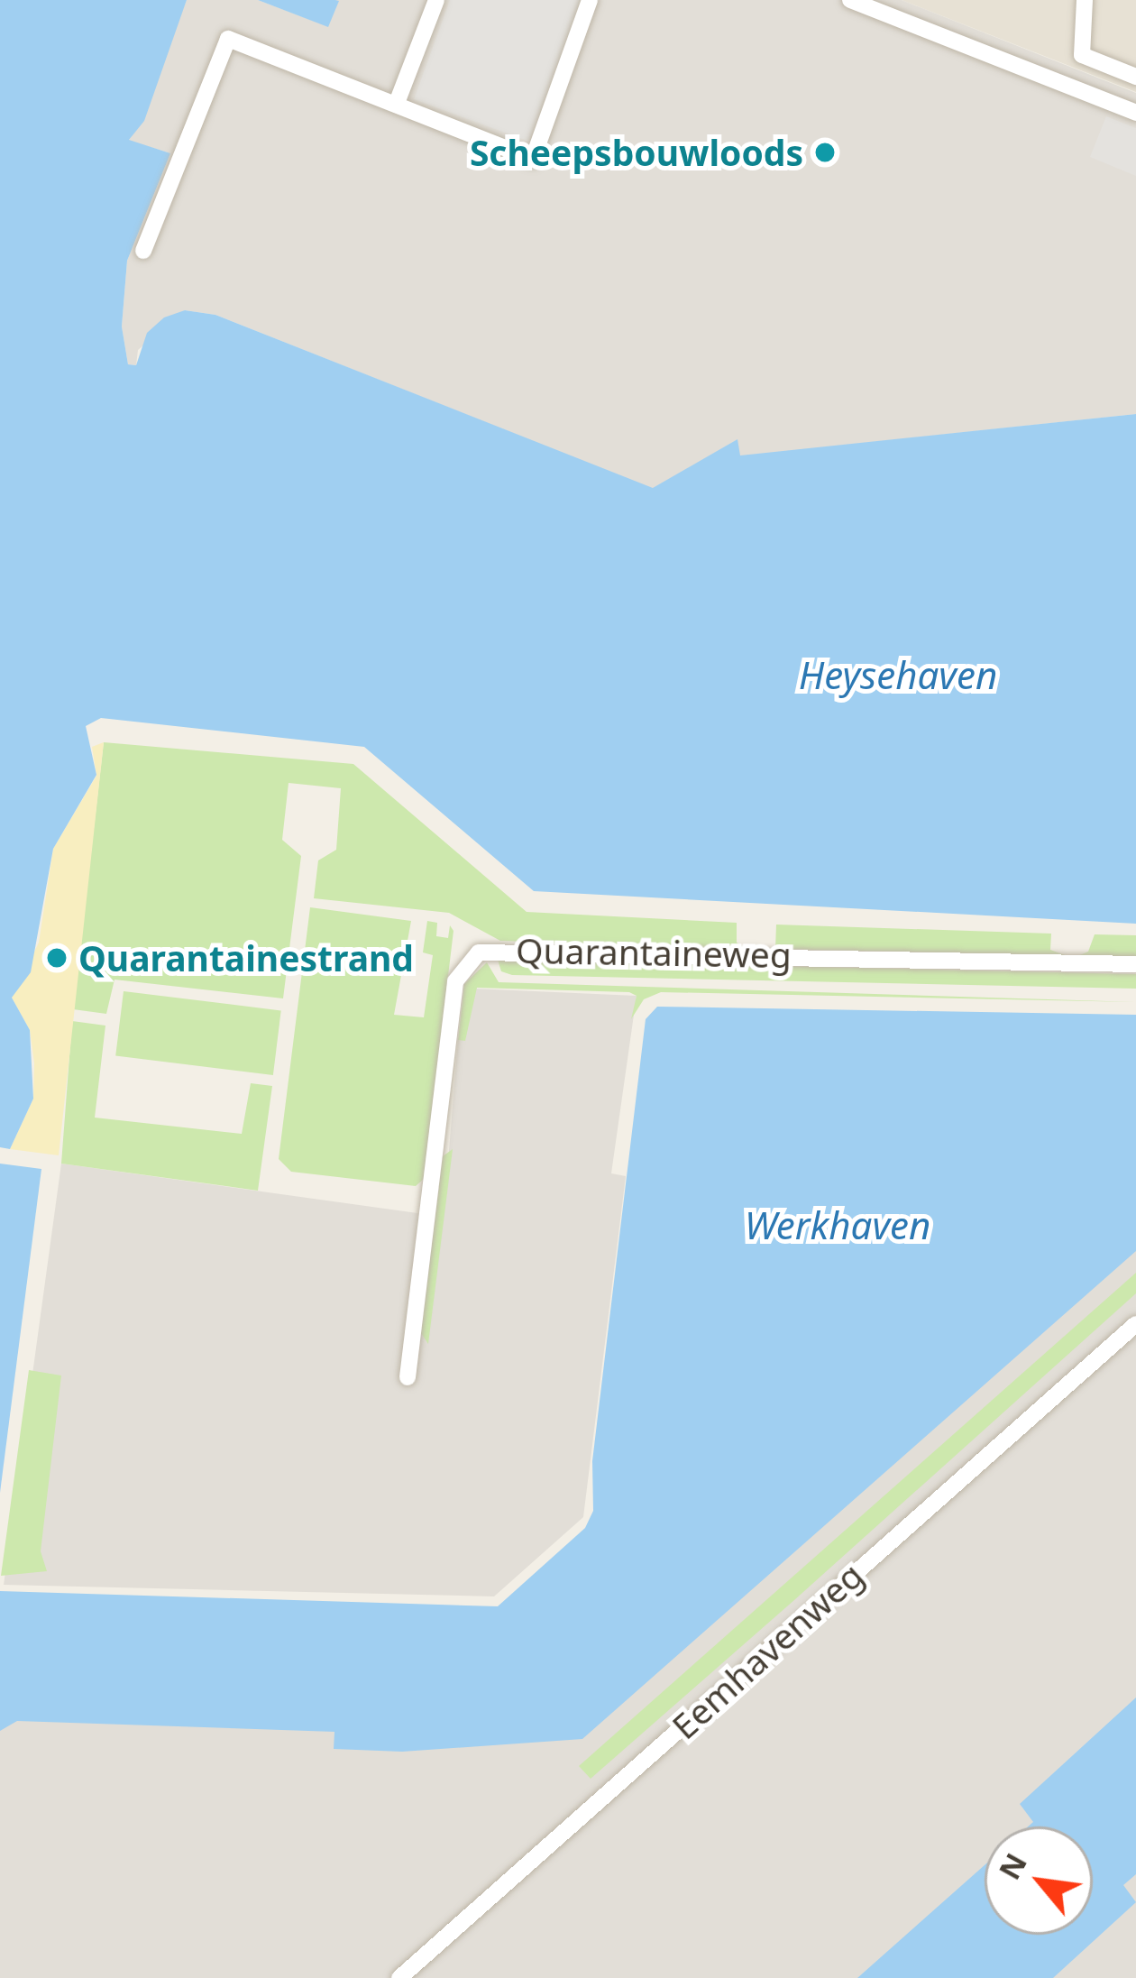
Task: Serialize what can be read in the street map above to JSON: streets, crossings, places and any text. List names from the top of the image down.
{
  "streets": {
    "street": ["Quarantaineweg", "Eemhavenweg"]
  },
  "water": ["Heysehaven", "Werkhaven"],
  "places": ["Scheepsbouwloods", "Quarantainestrand"],
  "north": "top left"
}
